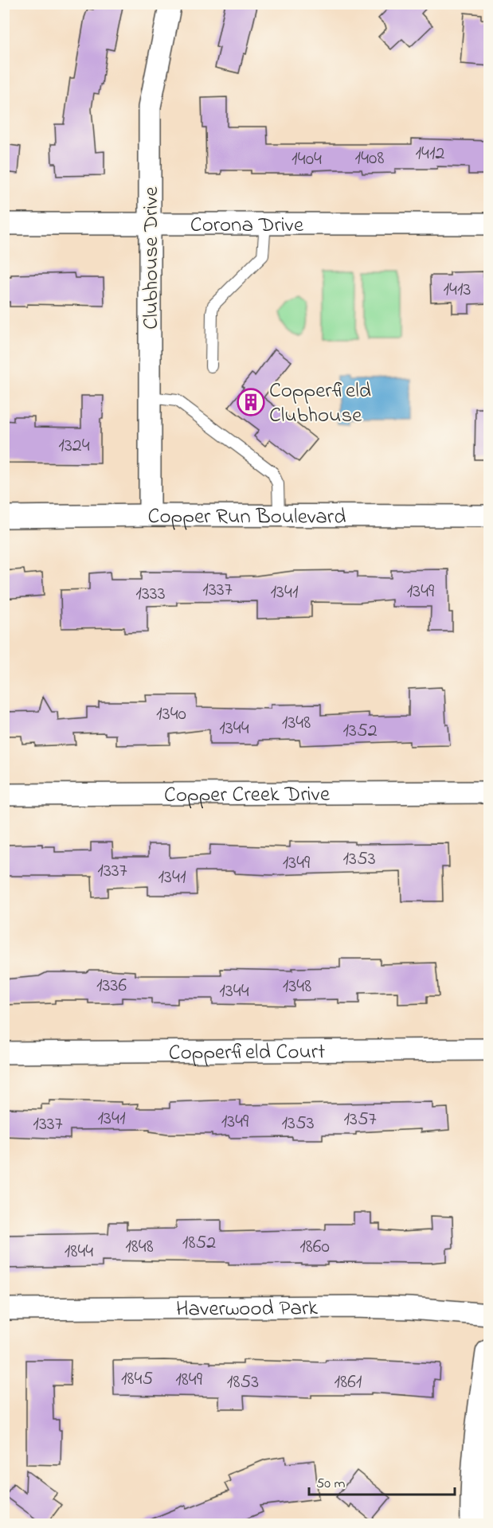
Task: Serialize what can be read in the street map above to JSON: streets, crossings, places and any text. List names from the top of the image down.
{
  "streets": {
    "street": [
      "Corona Drive",
      "Clubhouse Drive",
      "Copper Run Boulevard",
      "Copper Creek Drive",
      "Copperfield Court",
      "Haverwood Park"
    ]
  },
  "crossings": [
    ["Corona Drive", "Clubhouse Drive"],
    ["Clubhouse Drive", "Copper Run Boulevard"]
  ],
  "places": {
    "building": ["Copperfield Clubhouse"]
  },
  "house_numbers": [
    "1412",
    "1408",
    "1404",
    "1413",
    "1324",
    "1337",
    "1349",
    "1341",
    "1333",
    "1340",
    "1348",
    "1344",
    "1352",
    "1353",
    "1349",
    "1337",
    "1341",
    "1336",
    "1348",
    "1344",
    "1341",
    "1357",
    "1349",
    "1353",
    "1337",
    "1852",
    "1848",
    "1860",
    "1844",
    "1845",
    "1849",
    "1853",
    "1861"
  ],
  "scale_bar": "50 m"
}
